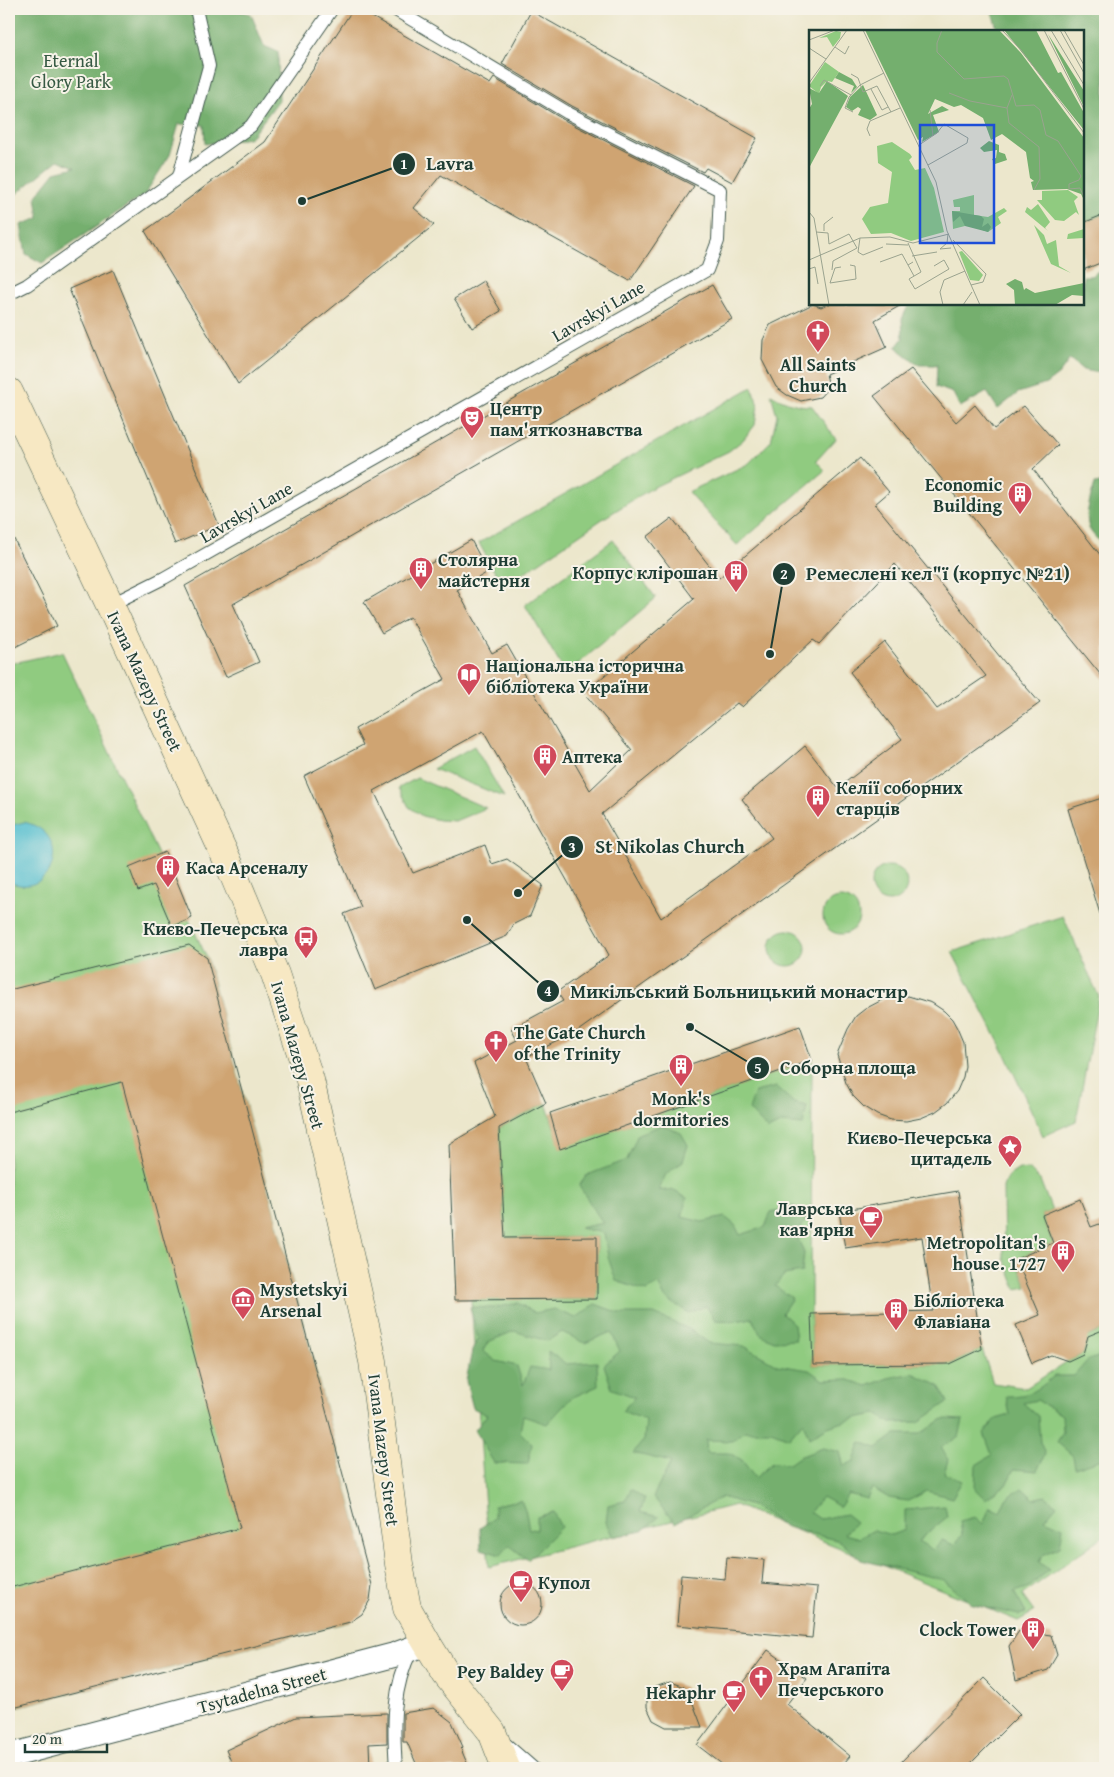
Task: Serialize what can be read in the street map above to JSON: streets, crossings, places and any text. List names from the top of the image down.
{
  "streets": {
    "main road": ["Ivana Mazepy Street"],
    "street": ["Tsytadelna Street"],
    "lane": ["Lavrskyi Lane"]
  },
  "crossings": [
    ["Lavrskyi Lane", "Ivana Mazepy Street"],
    ["Ivana Mazepy Street", "Tsytadelna Street"]
  ],
  "parks": ["Eternal Glory Park"],
  "places": {
    "other": [
      "Lavra",
      "Ремеслені кел\"ї (корпус №21)",
      "St Nikolas Church",
      "Микільський Больницький монастир",
      "Соборна площа"
    ],
    "church": ["All Saints Church", "The Gate Church of the Trinity", "Храм Агапіта Печерського"],
    "theatre": ["Центр пам'яткознавства"],
    "building": [
      "Economic Building",
      "Столярна майстерня",
      "Корпус клірошан",
      "Аптека",
      "Келії соборних старців",
      "Каса Арсеналу",
      "Monk's dormitories",
      "Metropolitan's house. 1727",
      "Бібліотека Флавіана",
      "Clock Tower"
    ],
    "library": ["Національна історична бібліотека України"],
    "bus stop": ["Києво-Печерська лавра"],
    "place": ["Києво-Печерська цитадель"],
    "cafe": [
      "Лаврська кав'ярня",
      "Купол",
      "Pey Baldey",
      "Hekaphr"
    ],
    "museum": ["Mystetskyi Arsenal"]
  },
  "scale_bar": "20 m"
}
